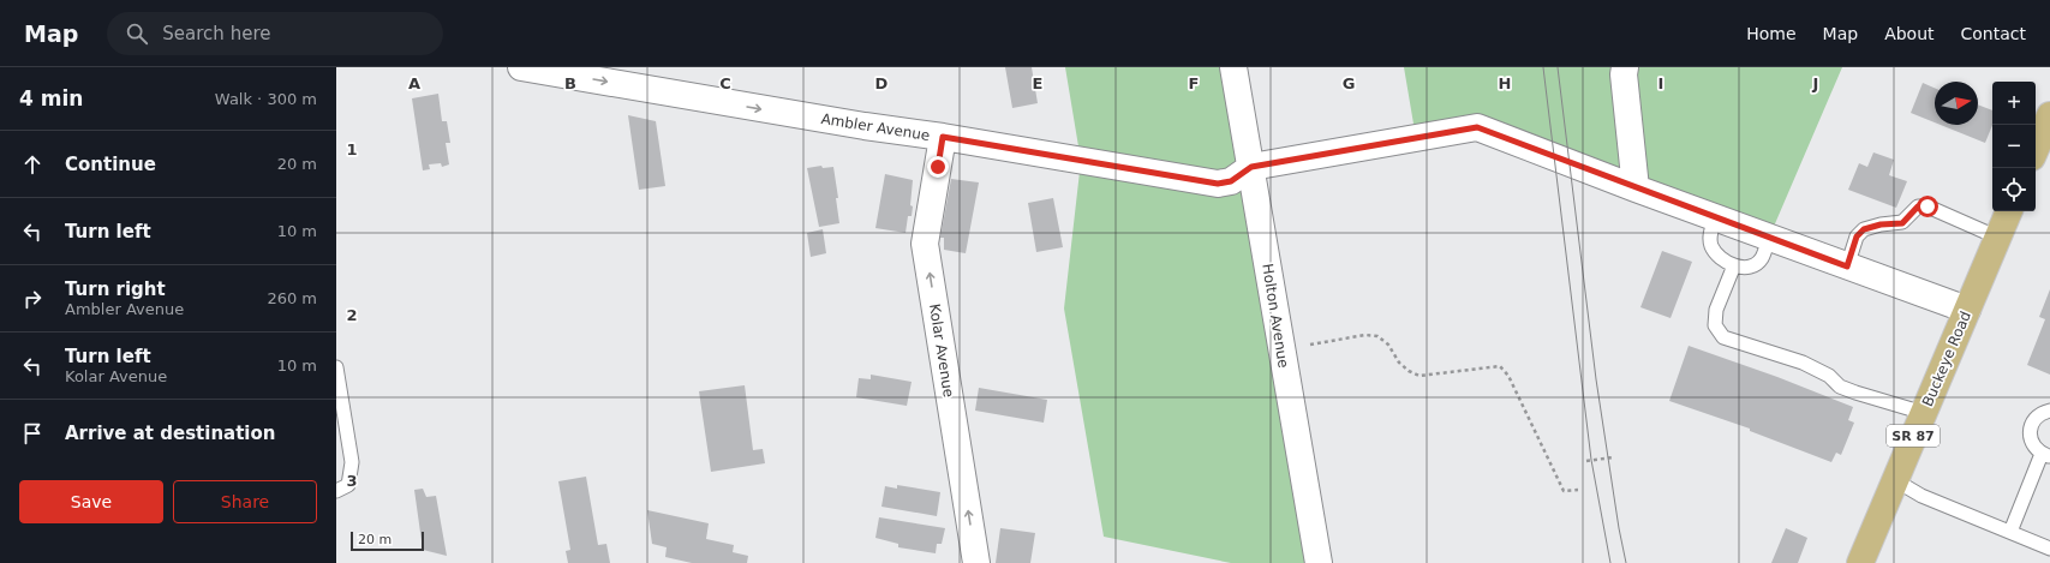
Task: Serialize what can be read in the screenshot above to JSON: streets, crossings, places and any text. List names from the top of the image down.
{
  "streets": {
    "main road": ["Buckeye Road", "SR 87"],
    "street": ["Ambler Avenue", "Holton Avenue", "Kolar Avenue"]
  },
  "crossings": [
    ["Ambler Avenue", "Holton Avenue"],
    ["Ambler Avenue", "Kolar Avenue"],
    ["Ambler Avenue", "Buckeye Road"]
  ],
  "one_way": ["Kolar Avenue"],
  "scale_bar": "20 m",
  "north": "right",
  "page": {
    "header": "Map",
    "search": "Search here",
    "nav": [
      "Home",
      "Map",
      "About",
      "Contact"
    ],
    "heading": ["4 min", "Walk · 300 m"],
    "map_buttons": ["+", "−"],
    "list": [
      ["Continue", "20 m"],
      ["Turn left", "10 m"],
      ["Turn right", "Ambler Avenue", "260 m"],
      ["Turn left", "Kolar Avenue", "10 m"],
      "Arrive at destination"
    ],
    "buttons": ["Save", "Share"],
    "scale": "20 m"
  },
  "grid": {
    "columns": [
      "A",
      "B",
      "C",
      "D",
      "E",
      "F",
      "G",
      "H",
      "I",
      "J"
    ],
    "rows": ["1", "2", "3"]
  }
}
